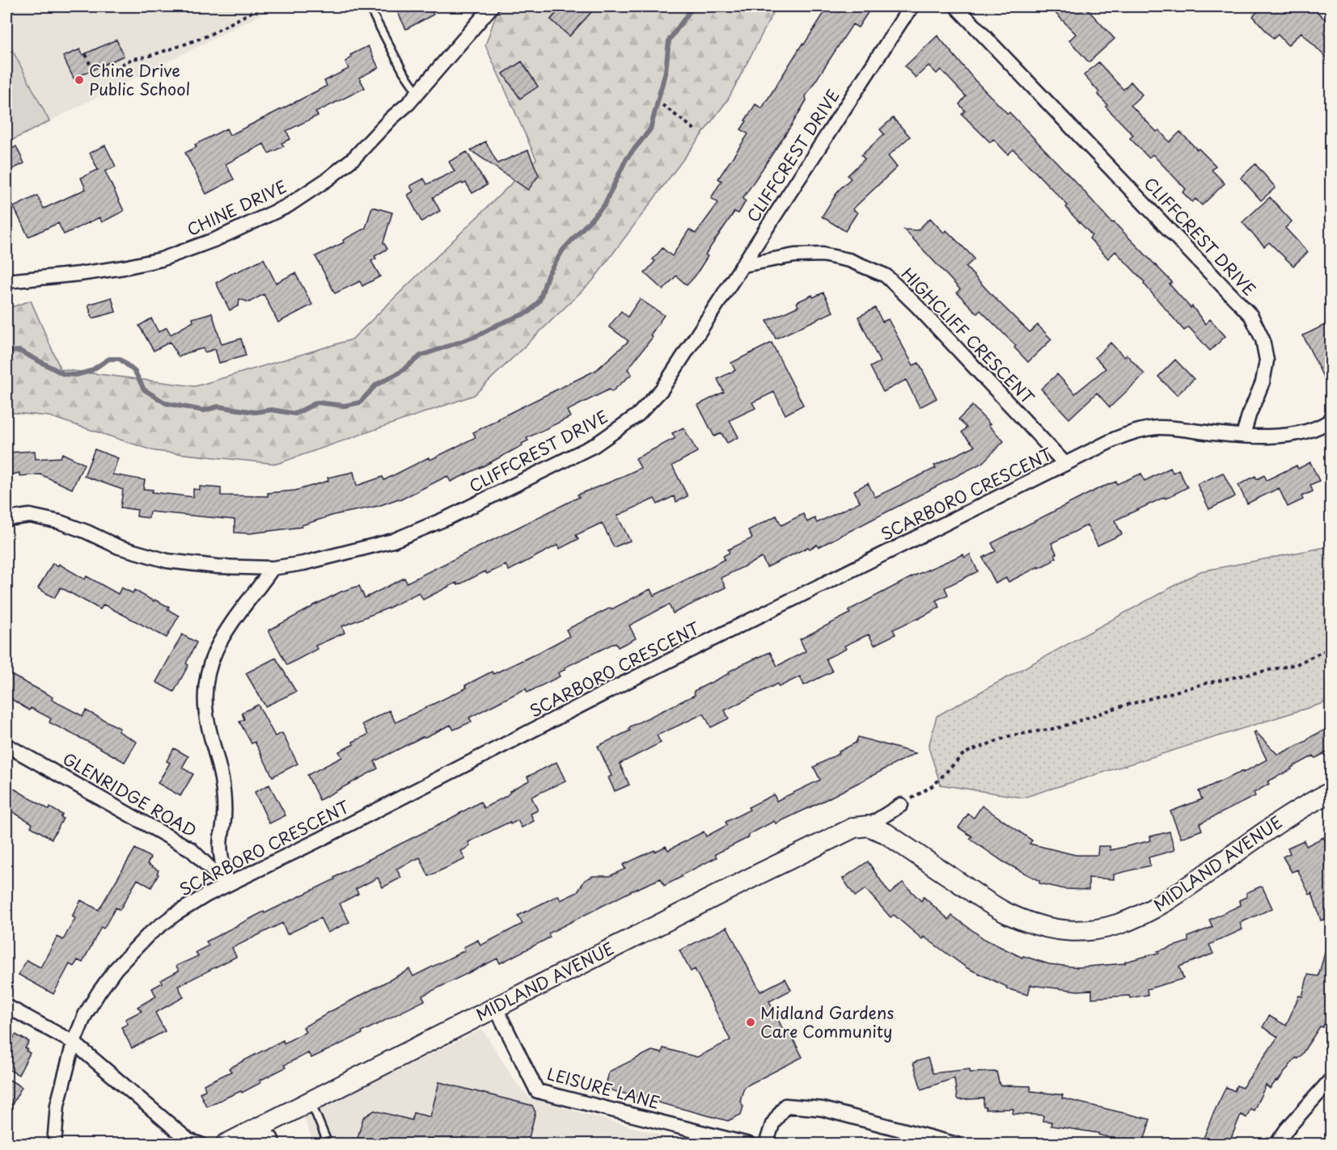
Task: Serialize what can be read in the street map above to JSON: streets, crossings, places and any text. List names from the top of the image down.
{
  "streets": {
    "street": [
      "CLIFFCREST DRIVE",
      "CHINE DRIVE",
      "HIGHCLIFF CRESCENT",
      "SCARBORO CRESCENT",
      "GLENRIDGE ROAD",
      "MIDLAND AVENUE",
      "LEISURE LANE"
    ]
  },
  "crossings": [
    ["CLIFFCREST DRIVE", "HIGHCLIFF CRESCENT"],
    ["CLIFFCREST DRIVE", "SCARBORO CRESCENT"],
    ["HIGHCLIFF CRESCENT", "SCARBORO CRESCENT"],
    ["SCARBORO CRESCENT", "GLENRIDGE ROAD"],
    ["MIDLAND AVENUE", "LEISURE LANE"]
  ],
  "places": ["Chine Drive Public School", "Midland Gardens Care Community"]
}
